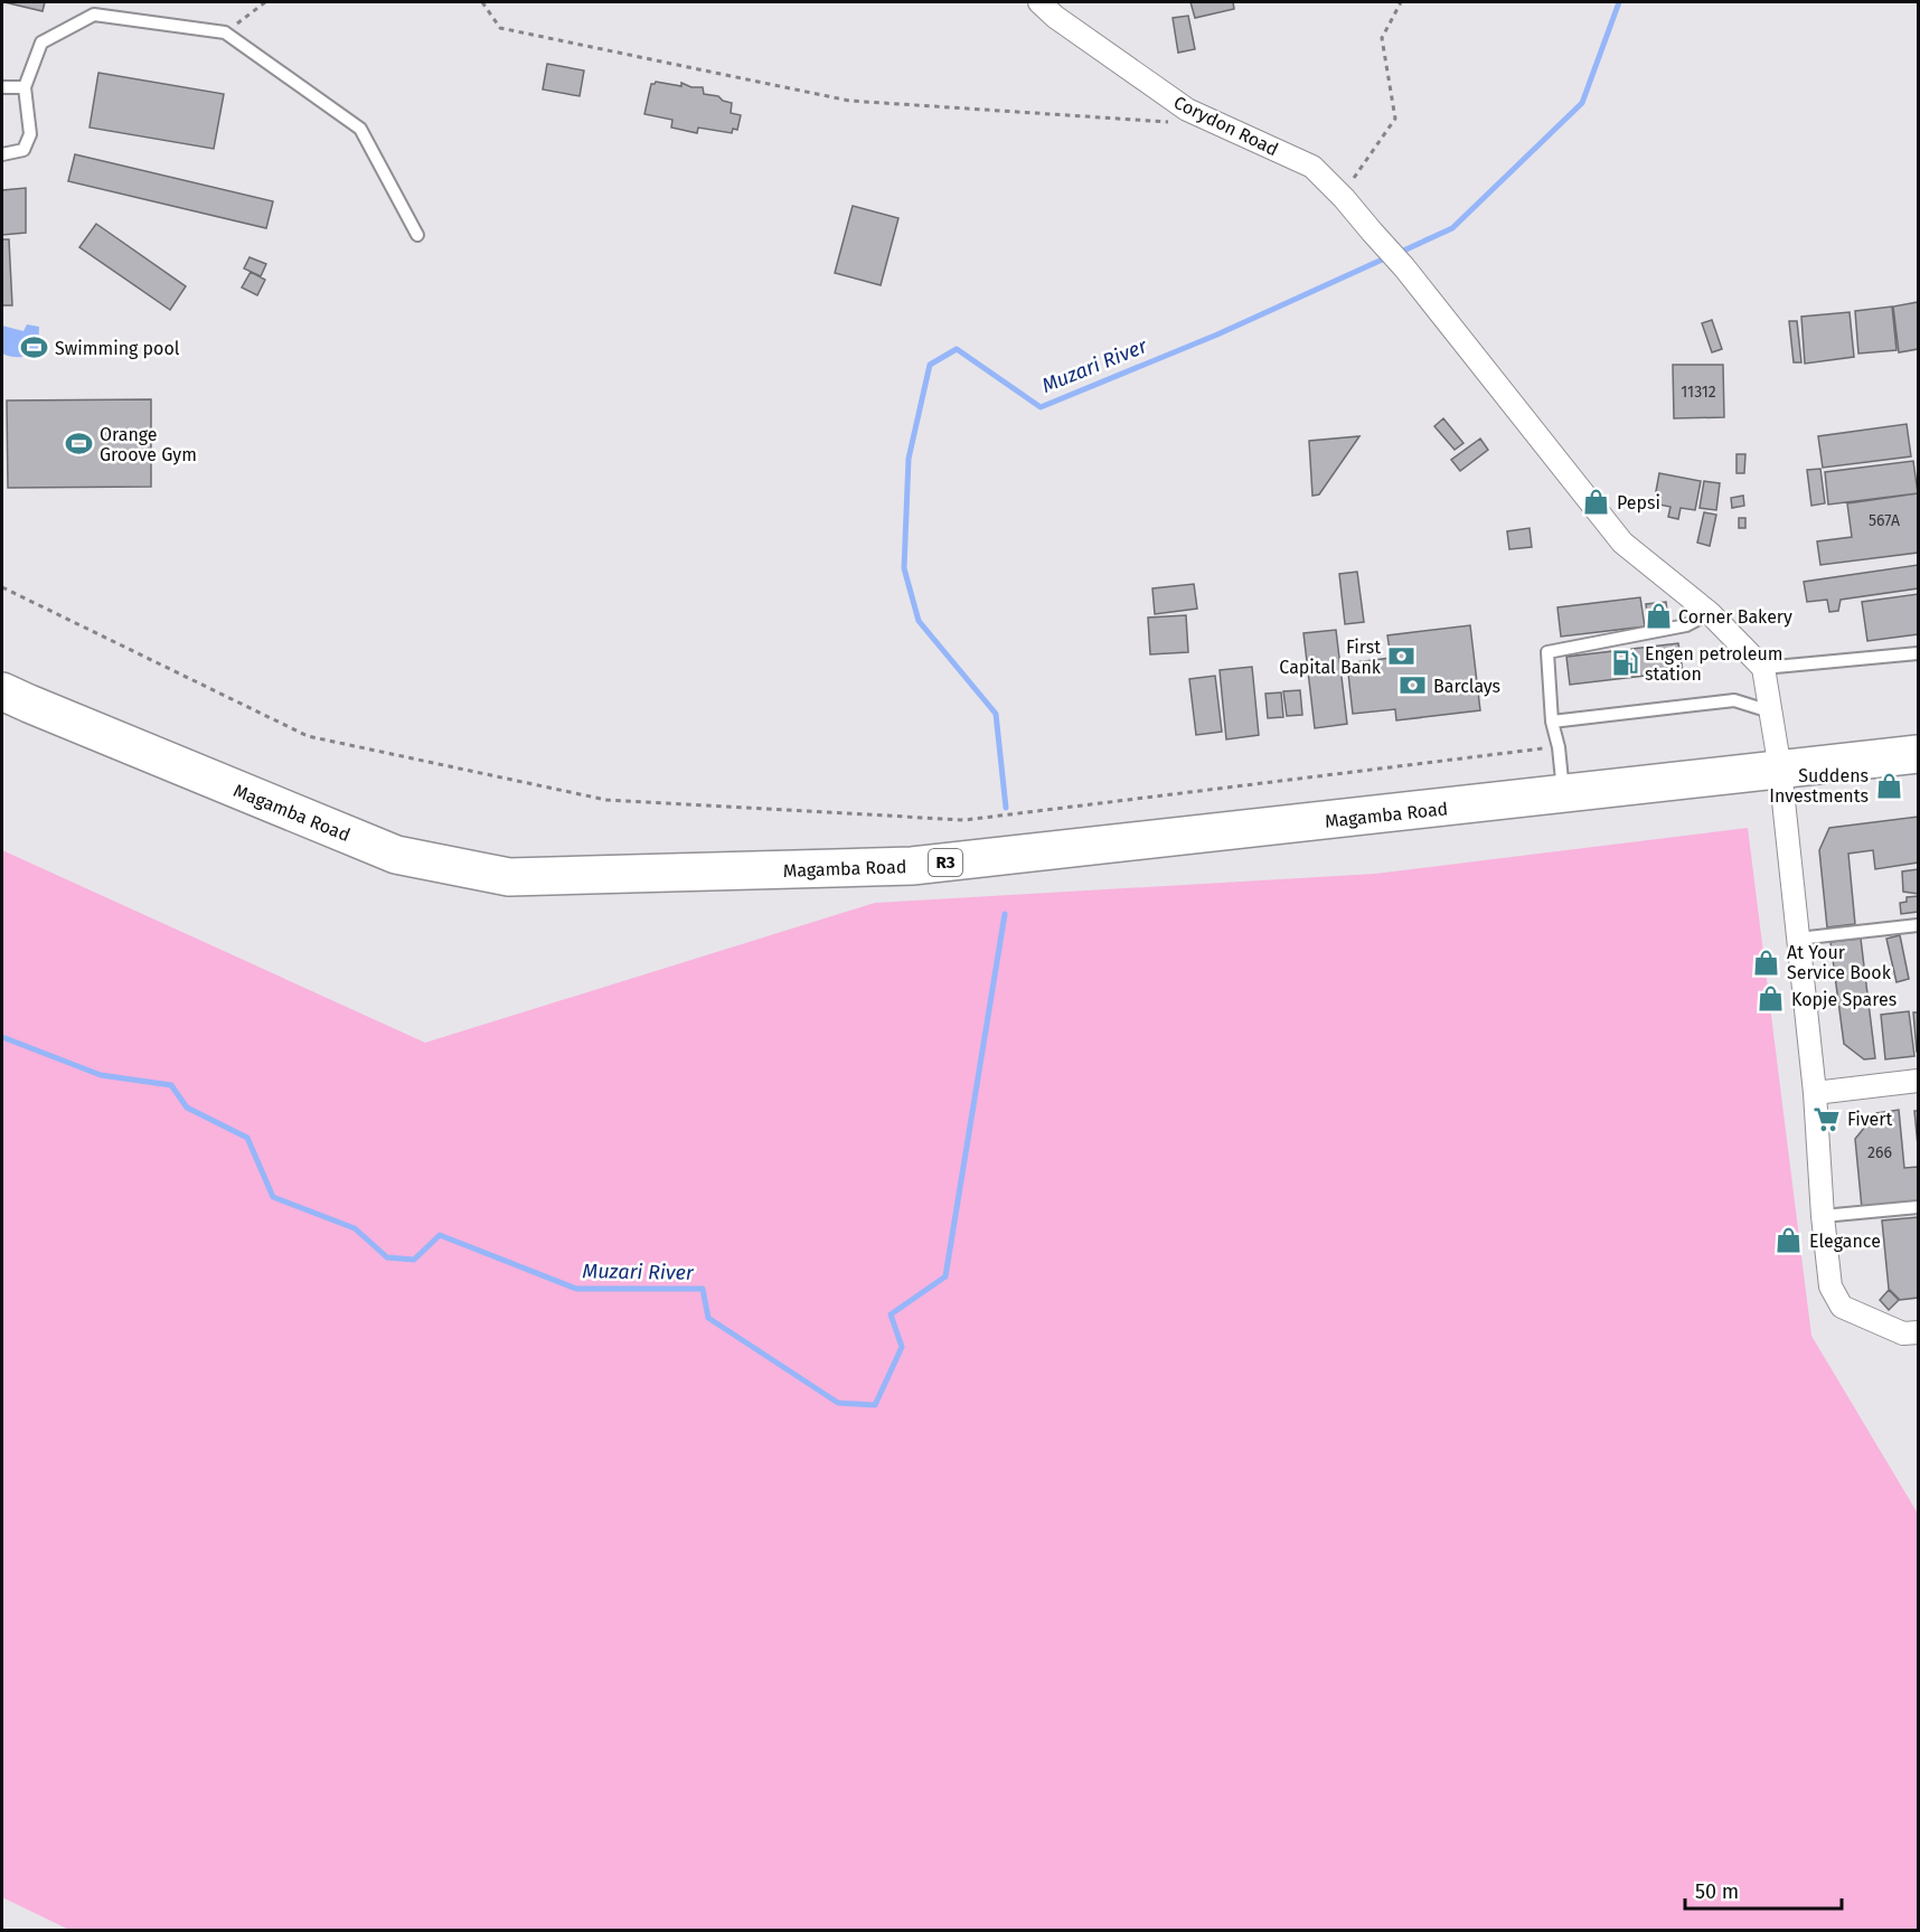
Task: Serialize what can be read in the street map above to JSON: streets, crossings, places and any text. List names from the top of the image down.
{
  "streets": {
    "highway": ["Magamba Road", "R3"],
    "street": ["Corydon Road"]
  },
  "water": ["Muzari River"],
  "places": {
    "sports": ["Swimming pool", "Orange Groove Gym"],
    "shop": [
      "Pepsi",
      "Corner Bakery",
      "Suddens Investments",
      "At Your Service Book",
      "Kopje Spares",
      "Elegance"
    ],
    "bank": ["First Capital Bank", "Barclays"],
    "fuel station": ["Engen petroleum station"],
    "supermarket": ["Fivert"]
  },
  "house_numbers": ["11312", "567A", "266"],
  "scale_bar": "50 m"
}
